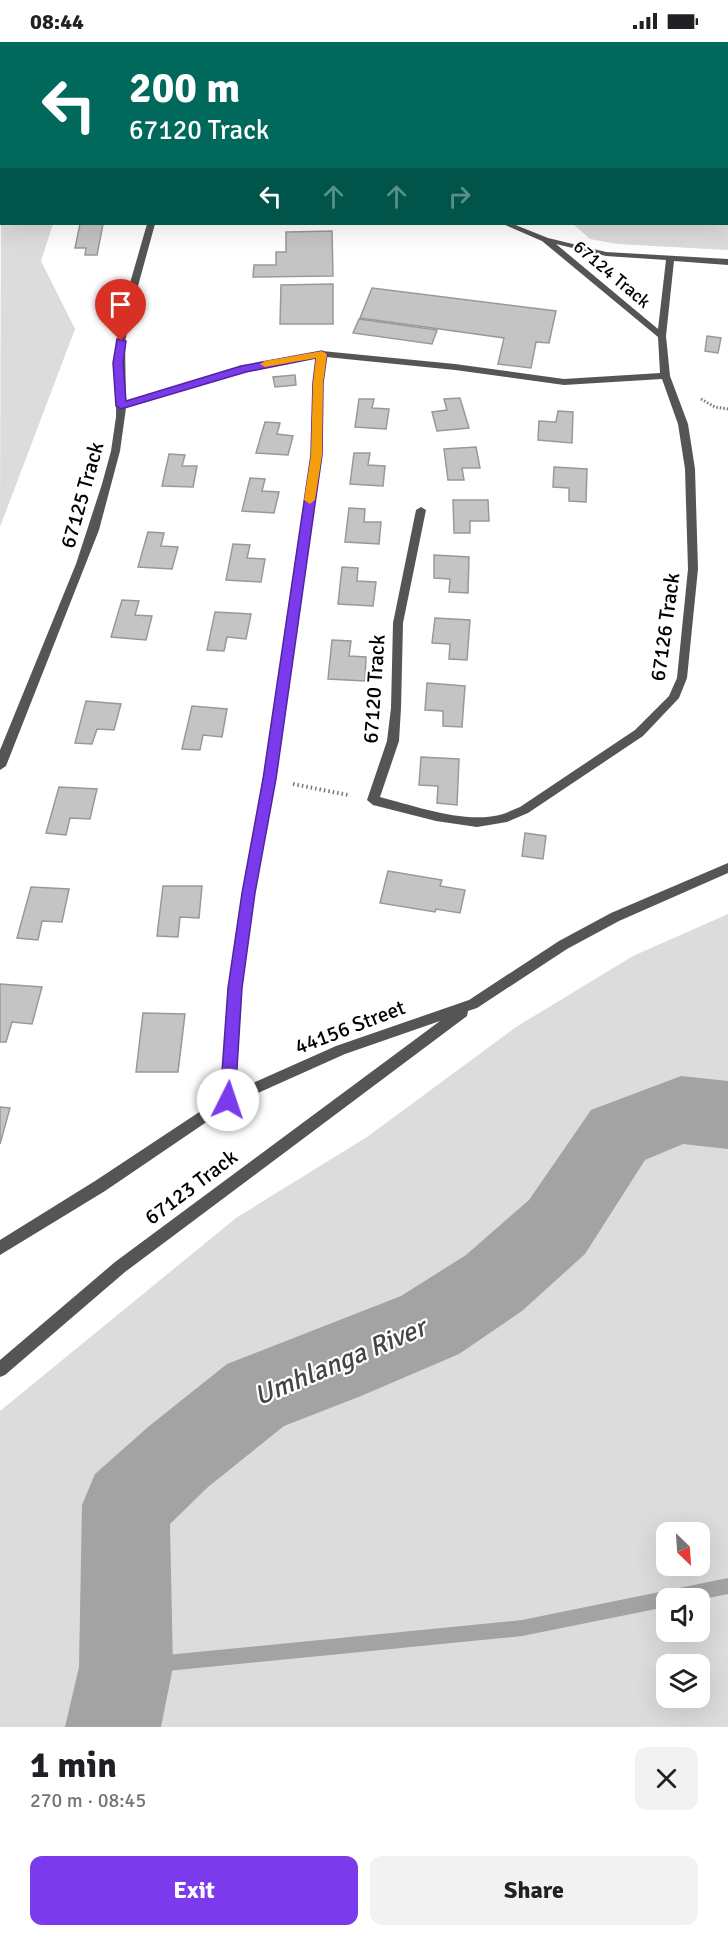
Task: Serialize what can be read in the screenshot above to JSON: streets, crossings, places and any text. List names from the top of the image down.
{
  "streets": {
    "street": [
      "67124 Track",
      "67125 Track",
      "67126 Track",
      "67120 Track",
      "44156 Street",
      "67123 Track"
    ]
  },
  "crossings": [
    ["67124 Track", "67126 Track"],
    ["67126 Track", "67120 Track"],
    ["44156 Street", "67123 Track"]
  ],
  "water": ["Umhlanga River"],
  "north": "bottom right",
  "page": {
    "status": "08:44",
    "turn": ["200 m", "67120 Track"],
    "heading": ["1 min", "270 m · 08:45"],
    "buttons": ["Exit", "Share"]
  }
}
